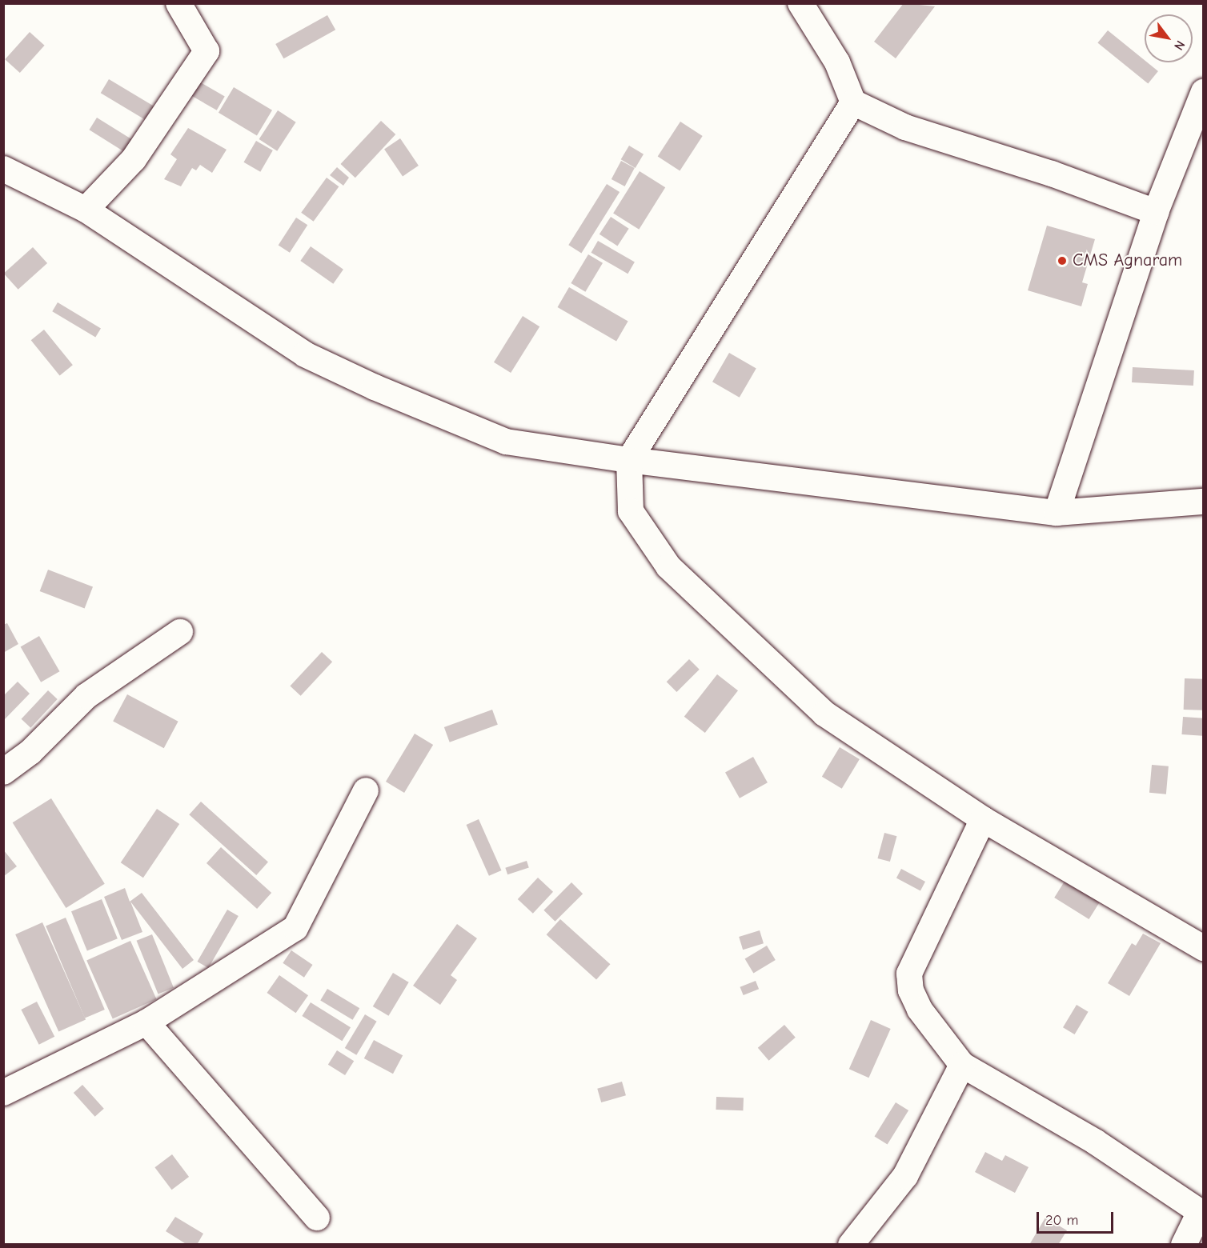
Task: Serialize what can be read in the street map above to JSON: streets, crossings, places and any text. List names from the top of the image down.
{
  "places": ["CMS Agnaram"],
  "scale_bar": "20 m",
  "north": "bottom right"
}
